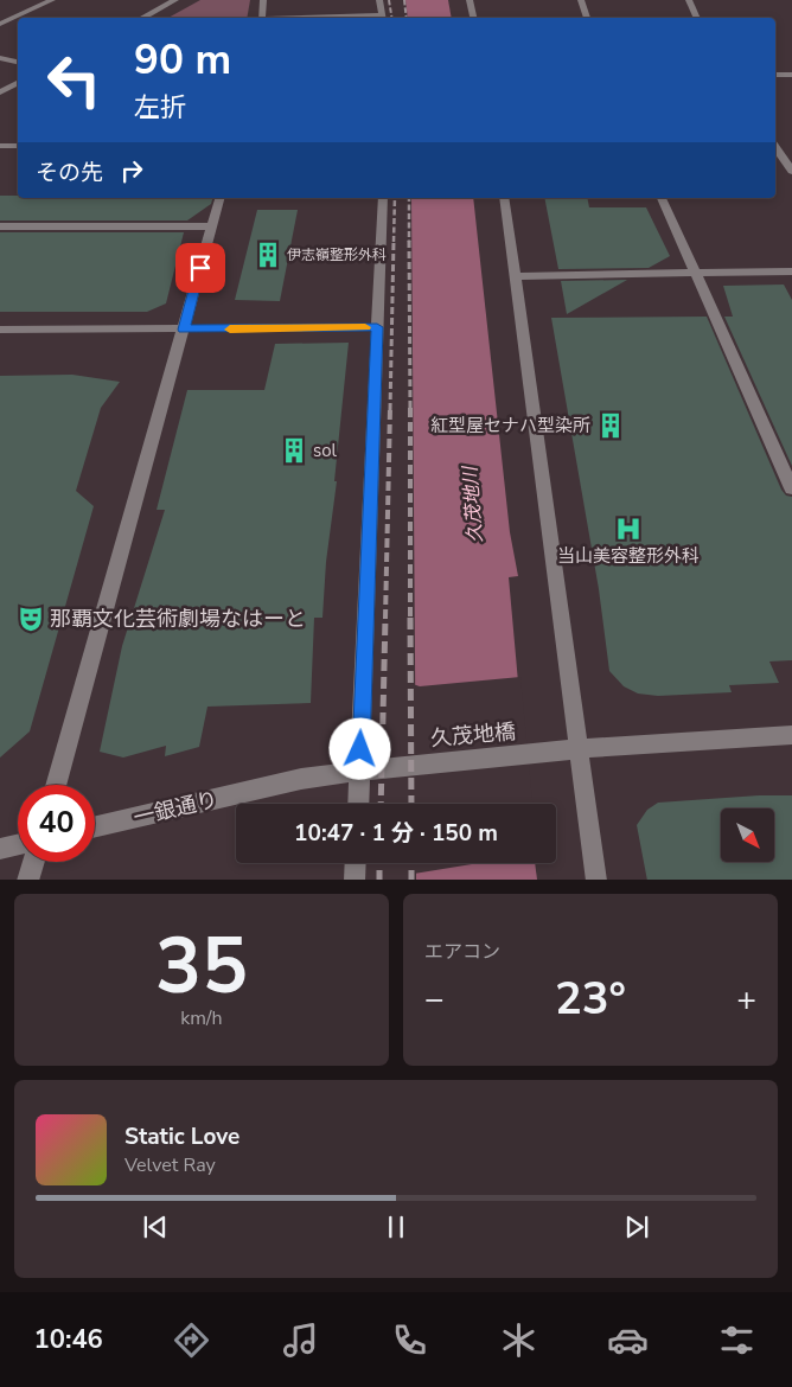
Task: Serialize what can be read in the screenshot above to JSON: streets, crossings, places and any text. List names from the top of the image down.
{
  "streets": {
    "street": ["久茂地橋", "一銀通り"]
  },
  "crossings": [
    ["久茂地橋", "一銀通り"]
  ],
  "water": ["久茂地川"],
  "places": {
    "building": ["伊志嶺整形外科", "紅型屋セナハ型染所", "sol"],
    "hospital": ["当山美容整形外科"],
    "theatre": ["那覇文化芸術劇場なはーと"]
  },
  "north": "bottom right",
  "page": {
    "turn": ["90 m", "左折"],
    "then": "その先",
    "limit": "40",
    "trip": "10:47 · 1 分 · 150 m",
    "tile": [
      ["35", "km/h"],
      "エアコン"
    ],
    "heat": ["−", "23°", "+"],
    "song": ["Static Love", "Velvet Ray"],
    "tabs": "10:46"
  }
}
